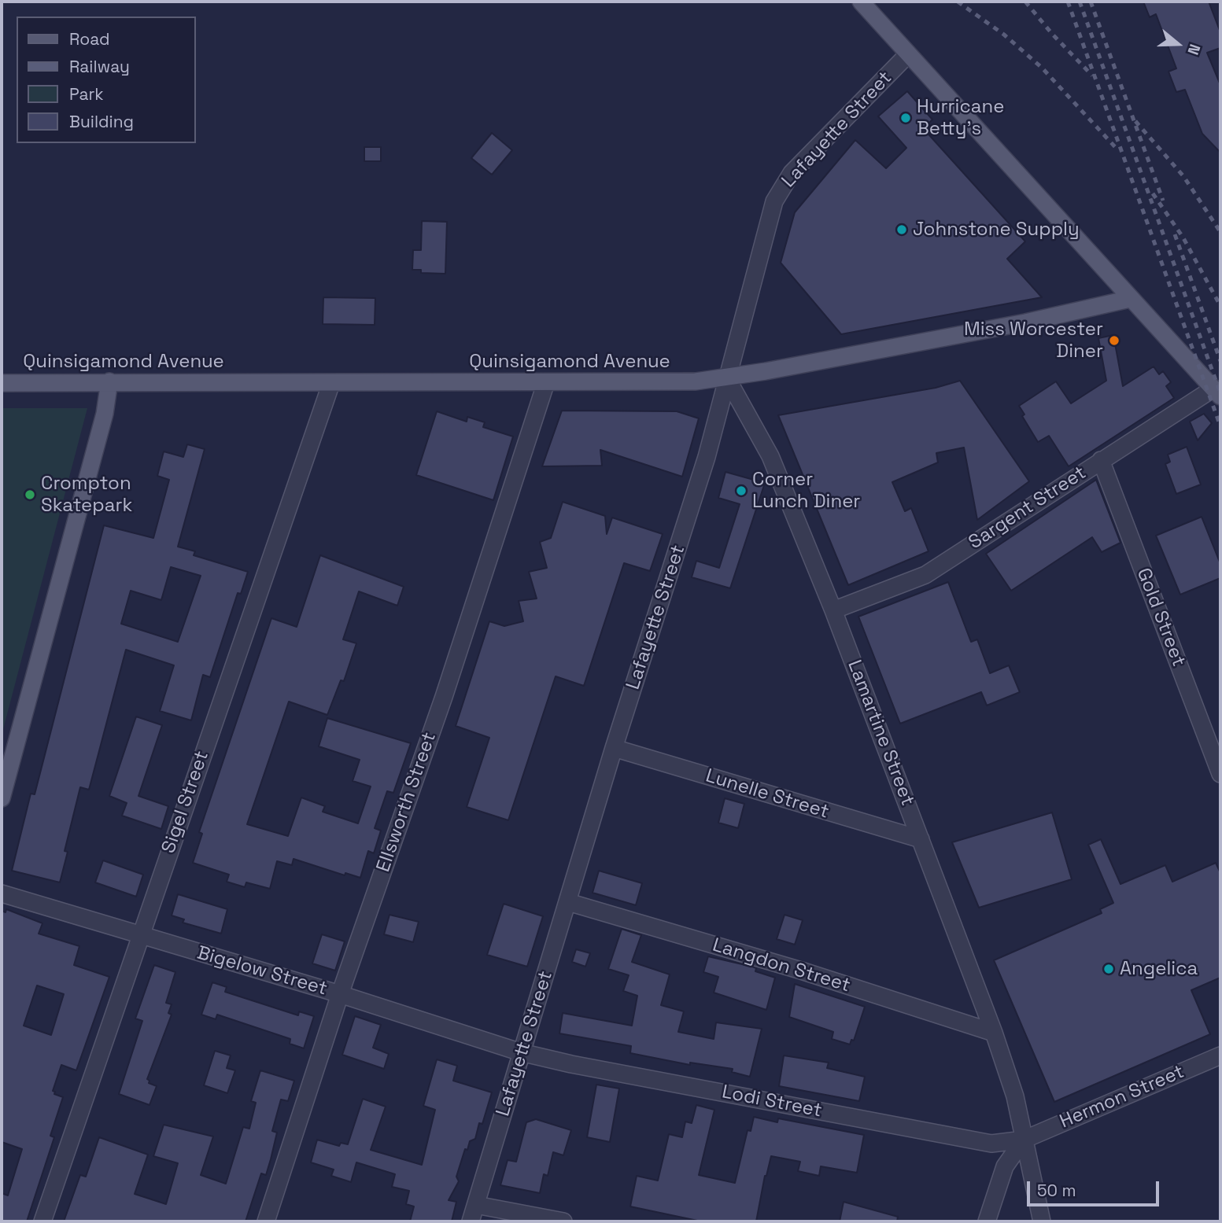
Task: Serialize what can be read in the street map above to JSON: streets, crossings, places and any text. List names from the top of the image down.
{
  "streets": {
    "main road": ["Quinsigamond Avenue"],
    "street": [
      "Lafayette Street",
      "Sargent Street",
      "Gold Street",
      "Lamartine Street",
      "Lunelle Street",
      "Sigel Street",
      "Ellsworth Street",
      "Langdon Street",
      "Bigelow Street",
      "Hermon Street",
      "Lodi Street"
    ]
  },
  "crossings": [
    ["Lafayette Street", "Quinsigamond Avenue"],
    ["Lafayette Street", "Lamartine Street"],
    ["Lafayette Street", "Lunelle Street"],
    ["Lafayette Street", "Langdon Street"],
    ["Lafayette Street", "Bigelow Street"],
    ["Lafayette Street", "Lodi Street"],
    ["Quinsigamond Avenue", "Lamartine Street"],
    ["Quinsigamond Avenue", "Sigel Street"],
    ["Quinsigamond Avenue", "Ellsworth Street"],
    ["Sargent Street", "Gold Street"],
    ["Sargent Street", "Lamartine Street"],
    ["Lamartine Street", "Lunelle Street"],
    ["Lamartine Street", "Langdon Street"],
    ["Lamartine Street", "Hermon Street"],
    ["Lamartine Street", "Lodi Street"],
    ["Sigel Street", "Bigelow Street"],
    ["Ellsworth Street", "Bigelow Street"],
    ["Bigelow Street", "Lodi Street"],
    ["Hermon Street", "Lodi Street"]
  ],
  "places": [
    "Hurricane Betty's",
    "Johnstone Supply",
    "Miss Worcester Diner",
    "Corner Lunch Diner",
    "Crompton Skatepark",
    "Angelica"
  ],
  "legend": [
    "Road",
    "Railway",
    "Park",
    "Building"
  ],
  "scale_bar": "50 m",
  "north": "right"
}
